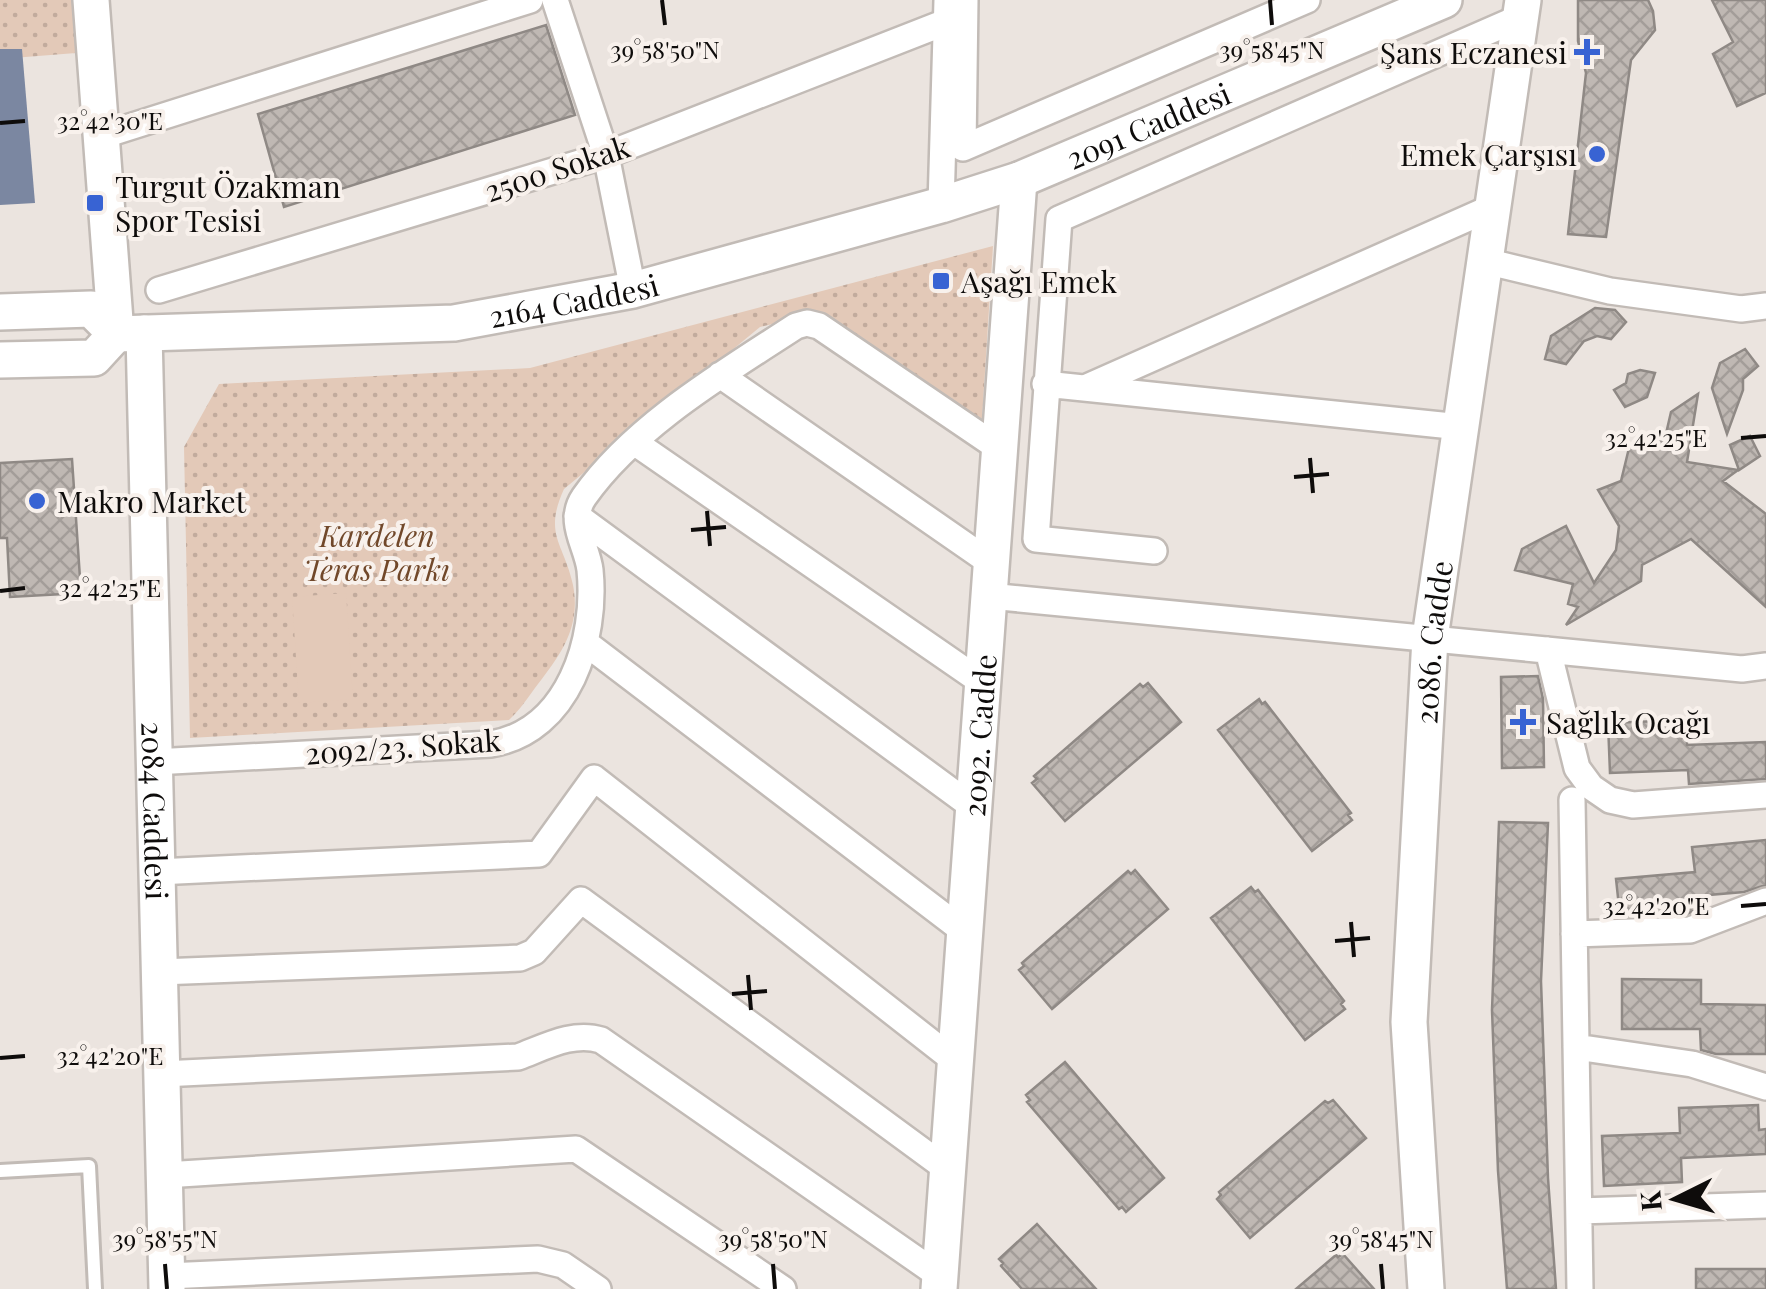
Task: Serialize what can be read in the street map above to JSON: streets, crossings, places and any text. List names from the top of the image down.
{
  "streets": {
    "street": [
      "2091 Caddesi",
      "2500 Sokak",
      "2164 Caddesi",
      "2086. Cadde",
      "2092. Cadde",
      "2092/23. Sokak",
      "2084 Caddesi"
    ]
  },
  "crossings": [
    ["2091 Caddesi", "2164 Caddesi"],
    ["2091 Caddesi", "2092. Cadde"],
    ["2164 Caddesi", "2092. Cadde"],
    ["2164 Caddesi", "2084 Caddesi"],
    ["2092/23. Sokak", "2084 Caddesi"]
  ],
  "parks": ["Kardelen Teras Parkı"],
  "places": {
    "health": ["Şans Eczanesi", "Sağlık Ocağı"],
    "other": ["Emek Çarşısı", "Makro Market"],
    "transit": ["Turgut Özakman Spor Tesisi", "Aşağı Emek"]
  },
  "north": "left",
  "coordinates": [
    "39°58'50\"N",
    "39°58'45\"N",
    "32°42'30\"E",
    "32°42'25\"E",
    "32°42'20\"E",
    "39°58'55\"N"
  ]
}
